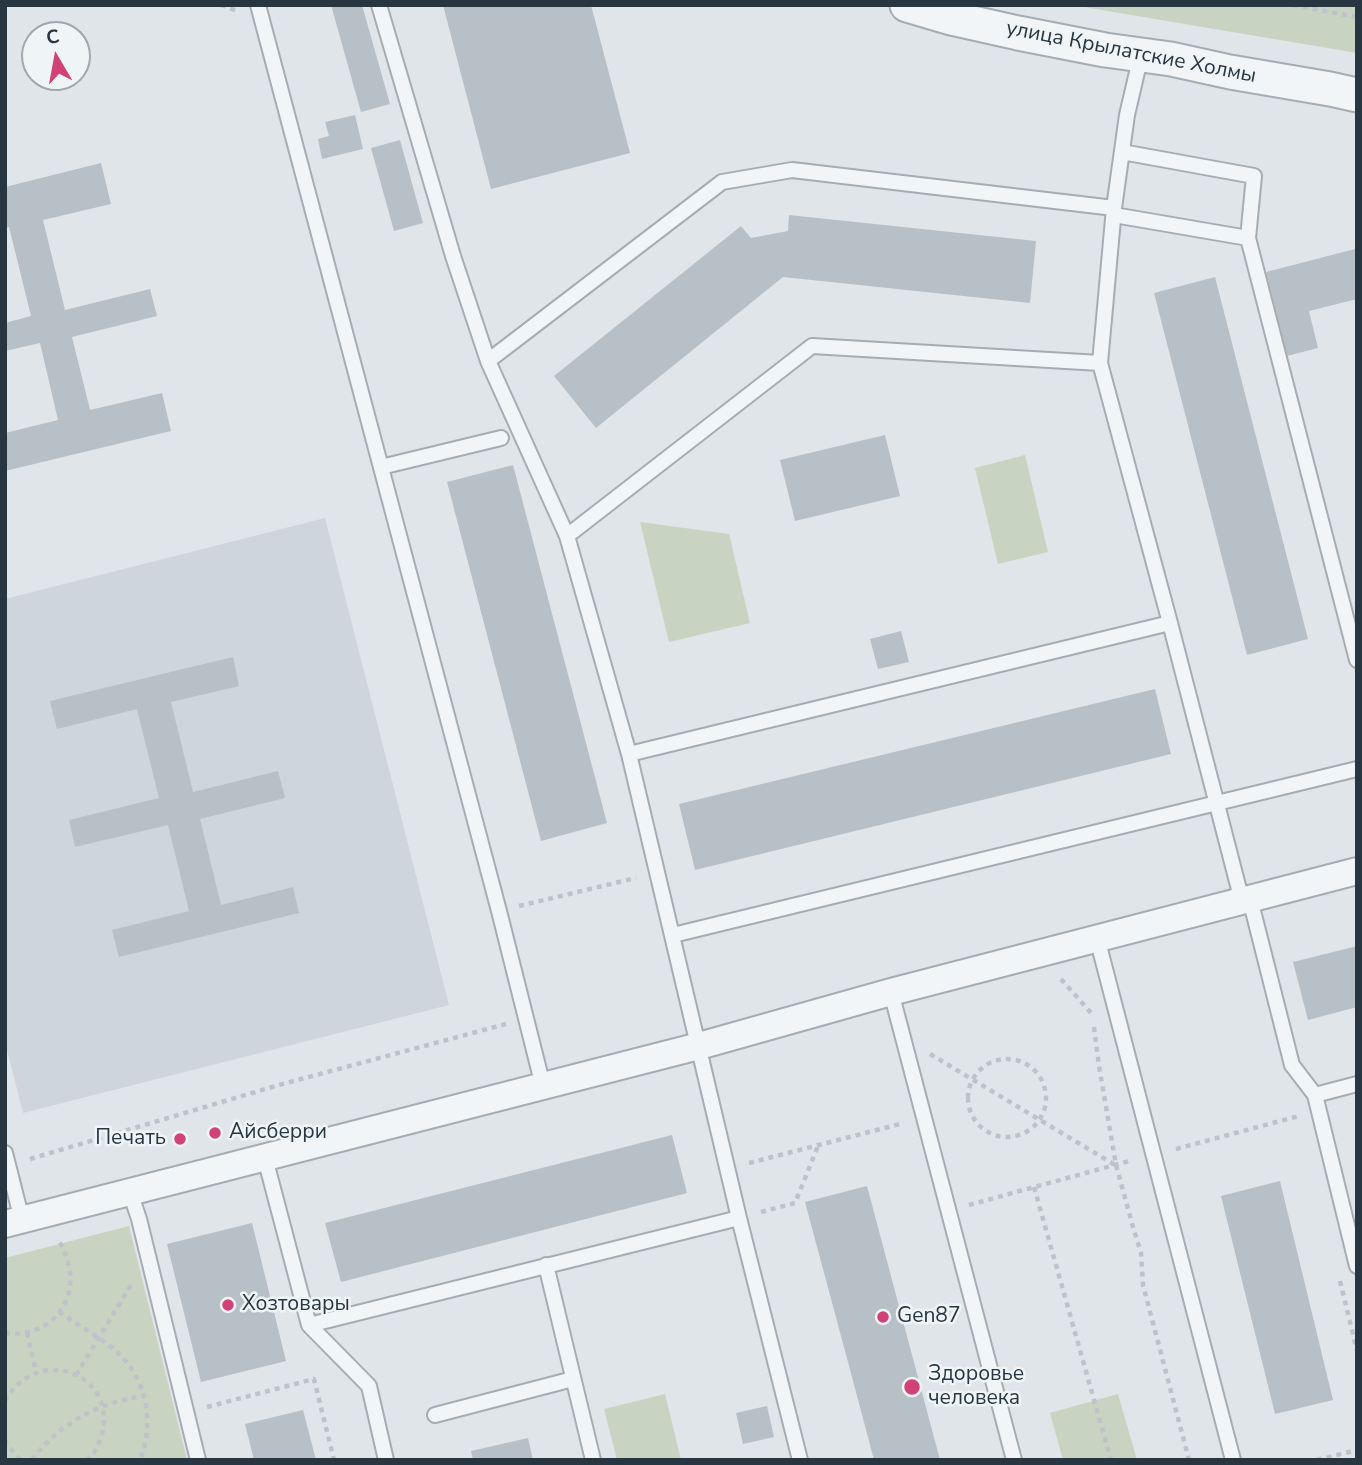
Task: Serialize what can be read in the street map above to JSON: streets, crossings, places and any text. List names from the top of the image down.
{
  "streets": {
    "street": ["улица Крылатские Холмы"]
  },
  "places": [
    "Айсберри",
    "Печать",
    "Хозтовары",
    "Gen87",
    "Здоровье человека"
  ],
  "north": "top"
}
